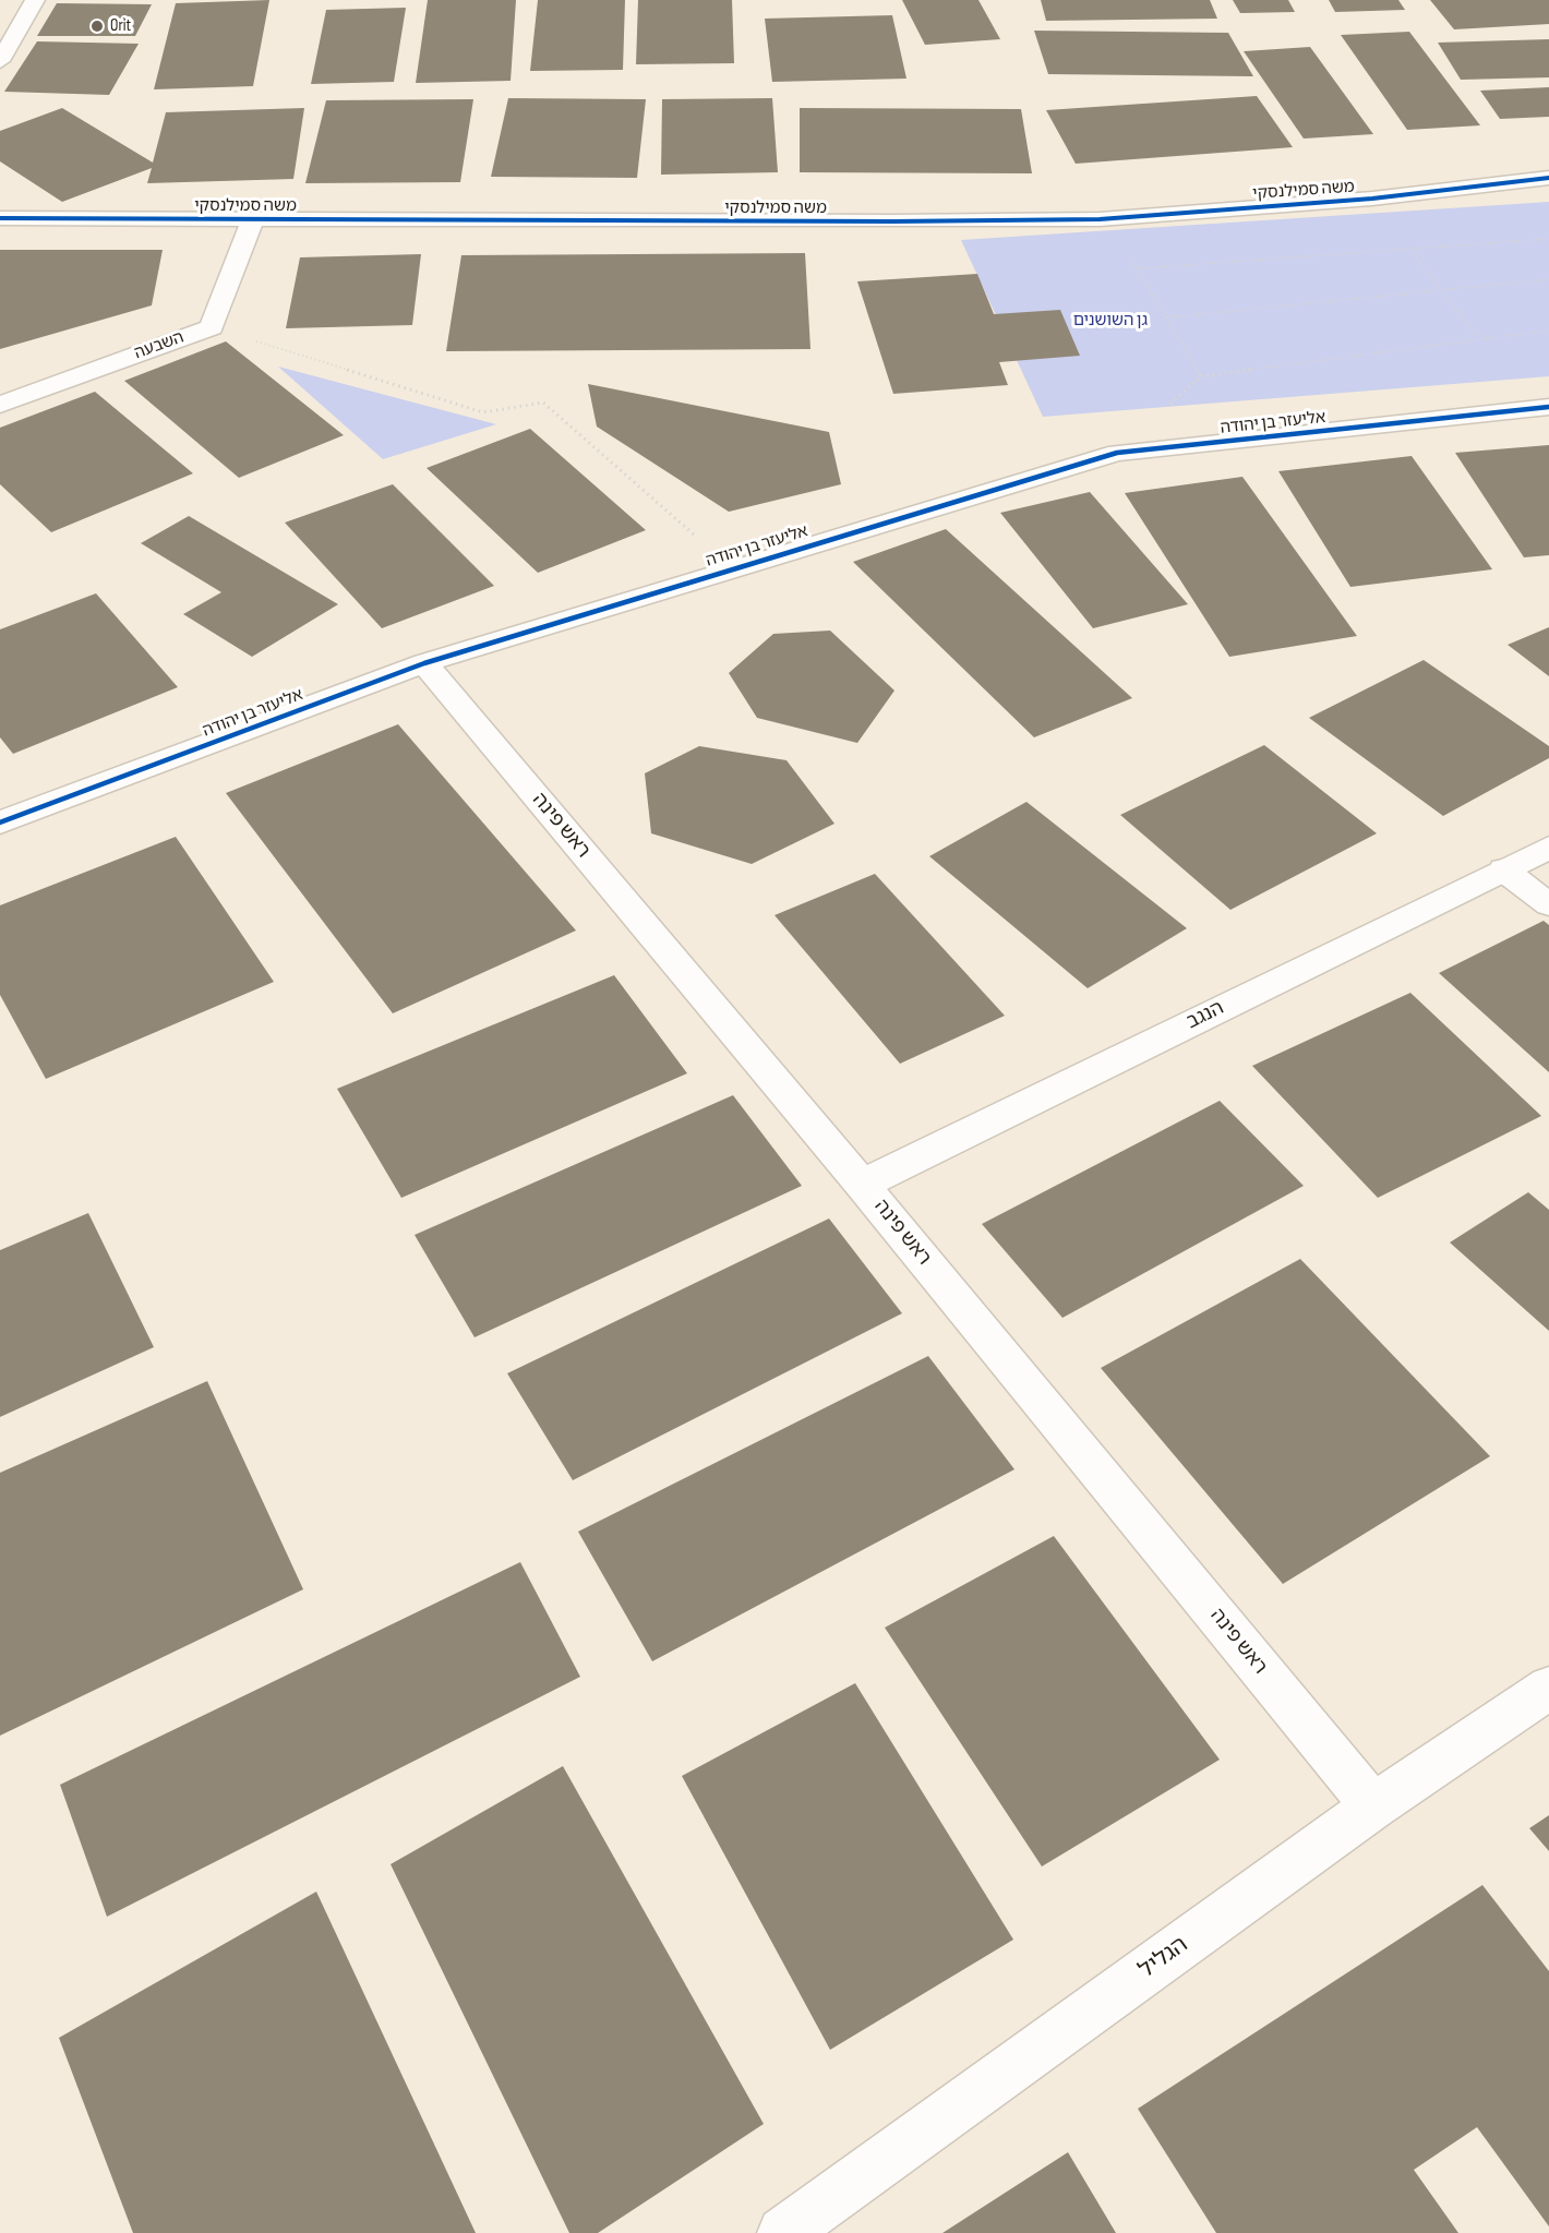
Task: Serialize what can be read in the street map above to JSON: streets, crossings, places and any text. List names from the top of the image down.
{
  "streets": {
    "street": [
      "משה סמילנסקי",
      "השבעה",
      "אליעזר בן יהודה",
      "ראש פינה",
      "הנגב",
      "הגליל"
    ]
  },
  "crossings": [
    ["אליעזר בן יהודה", "ראש פינה"],
    ["ראש פינה", "הנגב"],
    ["ראש פינה", "הגליל"]
  ],
  "parks": ["גן השושנים"],
  "places": ["Orit"]
}
